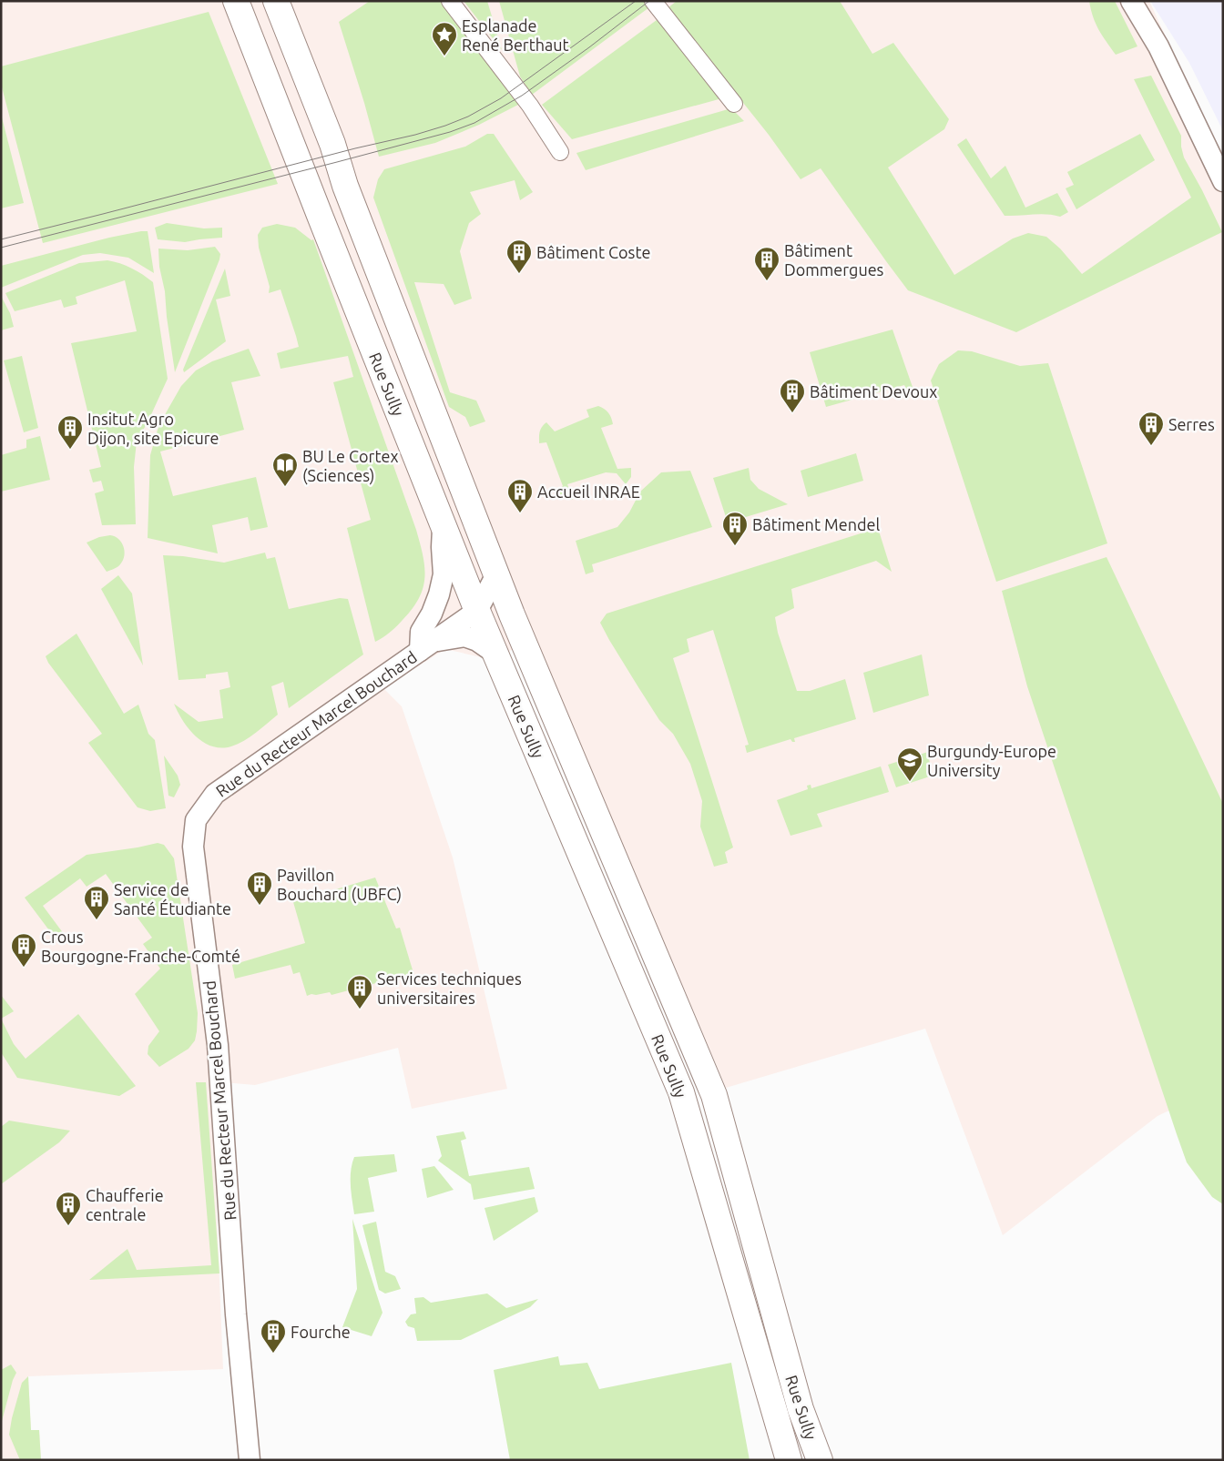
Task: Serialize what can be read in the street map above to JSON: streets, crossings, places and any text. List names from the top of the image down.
{
  "streets": {
    "main road": ["Rue Sully"],
    "street": ["Rue du Recteur Marcel Bouchard"]
  },
  "crossings": [
    ["Rue Sully", "Rue du Recteur Marcel Bouchard"]
  ],
  "places": {
    "place": ["Esplanade René Berthaut"],
    "building": [
      "Bâtiment Coste",
      "Bâtiment Dommergues",
      "Bâtiment Devoux",
      "Serres",
      "Insitut Agro Dijon, site Epicure",
      "Accueil INRAE",
      "Bâtiment Mendel",
      "Pavillon Bouchard (UBFC)",
      "Service de Santé Étudiante",
      "Crous Bourgogne-Franche-Comté",
      "Services techniques universitaires",
      "Chaufferie centrale",
      "Fourche"
    ],
    "library": ["BU Le Cortex (Sciences)"],
    "school or university": ["Burgundy-Europe University"]
  }
}
